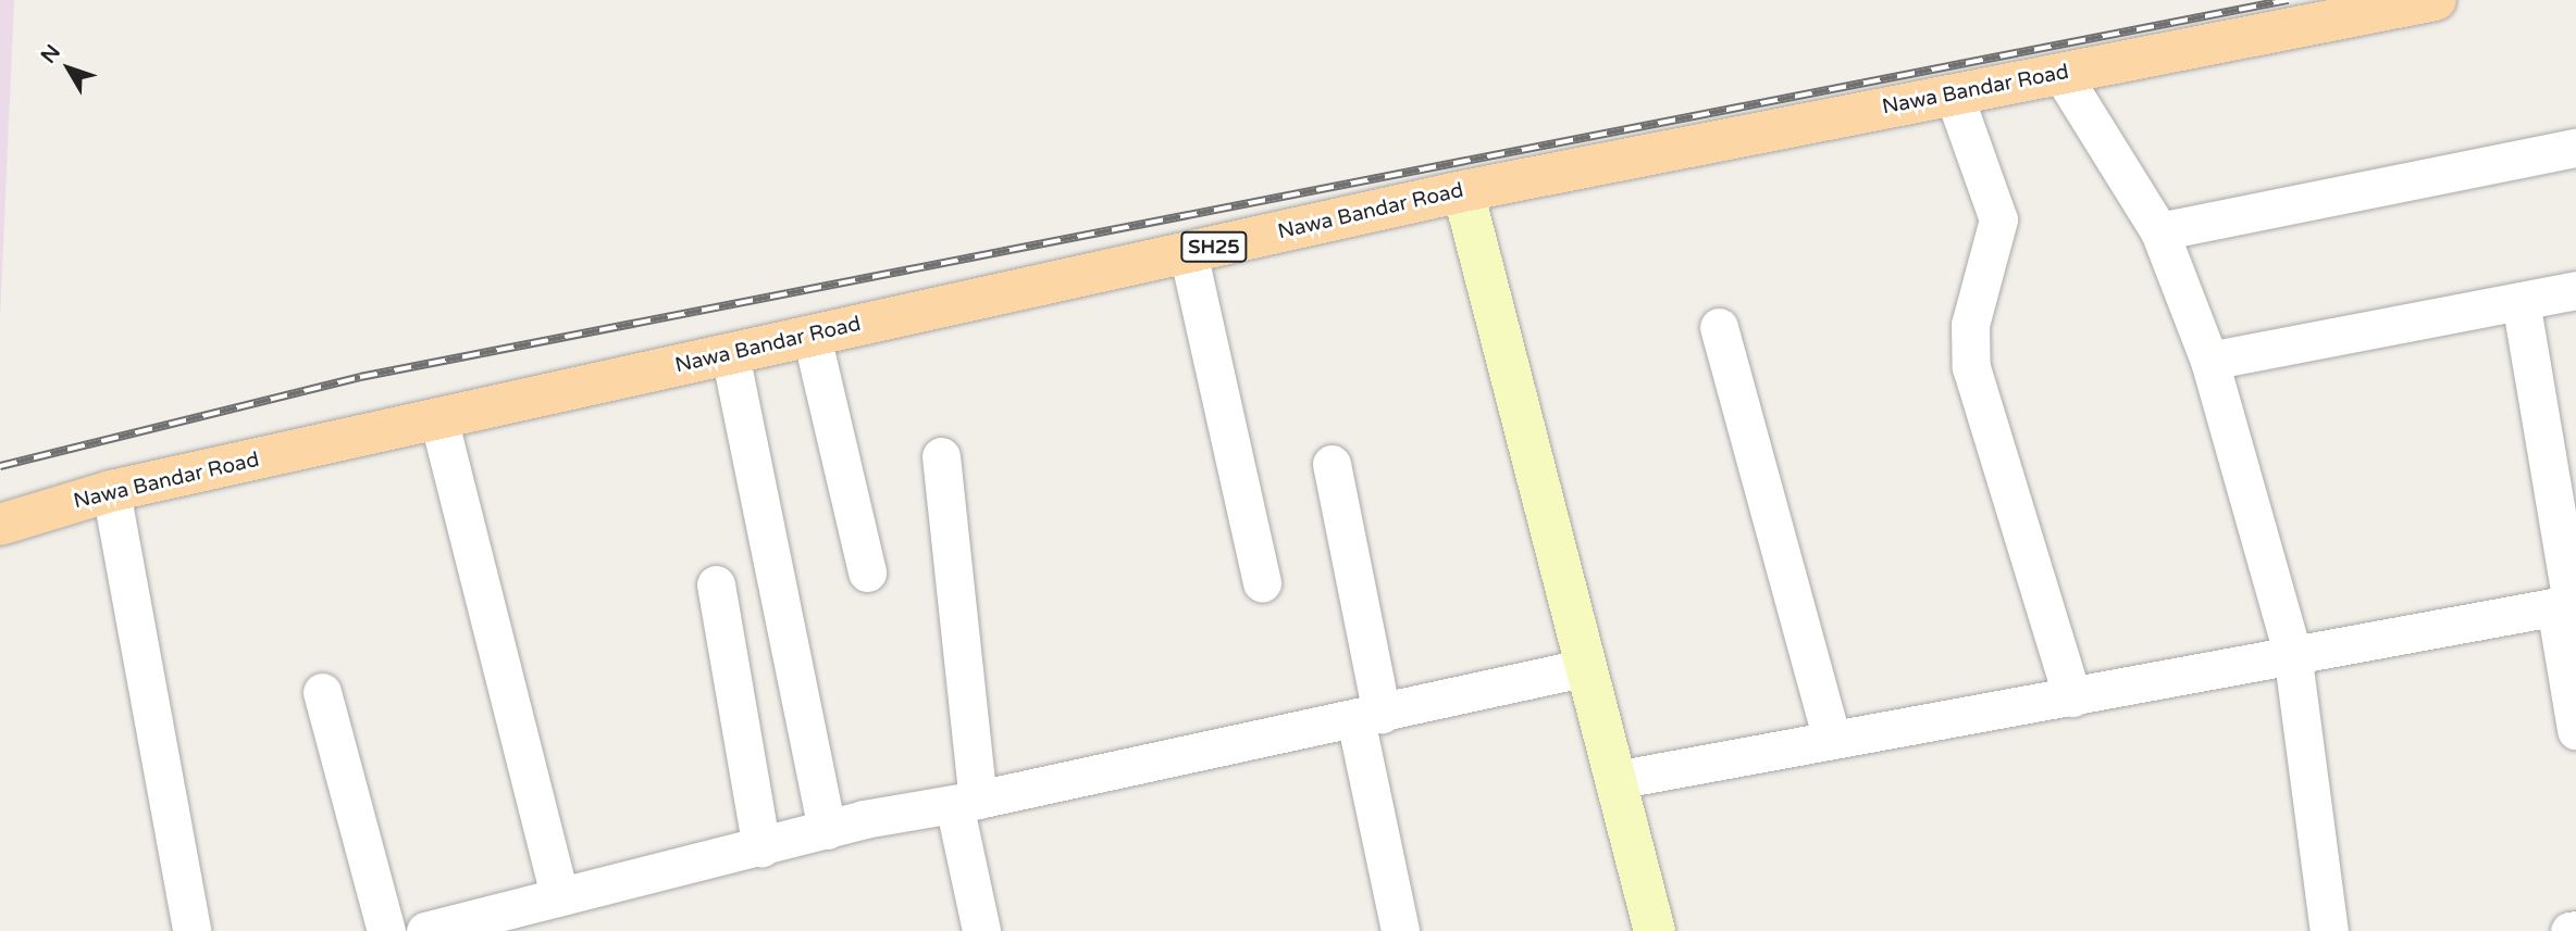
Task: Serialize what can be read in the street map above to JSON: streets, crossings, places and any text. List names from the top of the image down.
{
  "streets": {
    "main road": ["Nawa Bandar Road", "SH25"]
  },
  "north": "top left"
}
